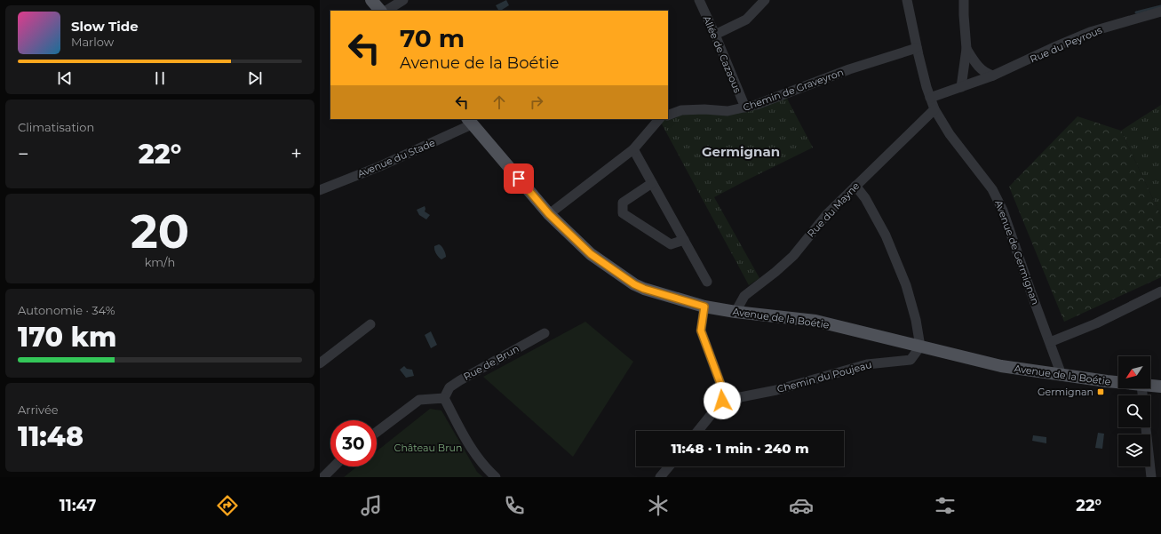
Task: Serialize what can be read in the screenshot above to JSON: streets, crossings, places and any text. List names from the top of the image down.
{
  "streets": {
    "main road": ["Avenue de la Boétie"],
    "street": [
      "Rue du Peyrous",
      "Allée de Cazaous",
      "Chemin de Graveyron",
      "Avenue du Stade",
      "Rue du Mayne",
      "Avenue de Germignan",
      "Rue de Brun",
      "Chemin du Poujeau"
    ]
  },
  "crossings": [
    ["Rue du Peyrous", "Avenue de Germignan"],
    ["Allée de Cazaous", "Chemin de Graveyron"],
    ["Chemin de Graveyron", "Avenue de Germignan"],
    ["Avenue du Stade", "Avenue de la Boétie"],
    ["Rue du Mayne", "Avenue de Germignan"],
    ["Rue du Mayne", "Avenue de la Boétie"],
    ["Avenue de Germignan", "Avenue de la Boétie"],
    ["Avenue de la Boétie", "Chemin du Poujeau"]
  ],
  "districts": ["Germignan"],
  "parks": ["Château Brun"],
  "places": {
    "transit": ["Germignan"]
  },
  "north": "bottom left",
  "page": {
    "turn": ["70 m", "Avenue de la Boétie"],
    "song": ["Slow Tide", "Marlow"],
    "tile": [
      "Climatisation",
      ["20", "km/h"],
      ["Autonomie · 34%", "170 km"],
      ["Arrivée", "11:48"]
    ],
    "heat": ["−", "22°", "+"],
    "limit": "30",
    "trip": "11:48 · 1 min · 240 m",
    "tabs": ["11:47", "22°"]
  }
}
